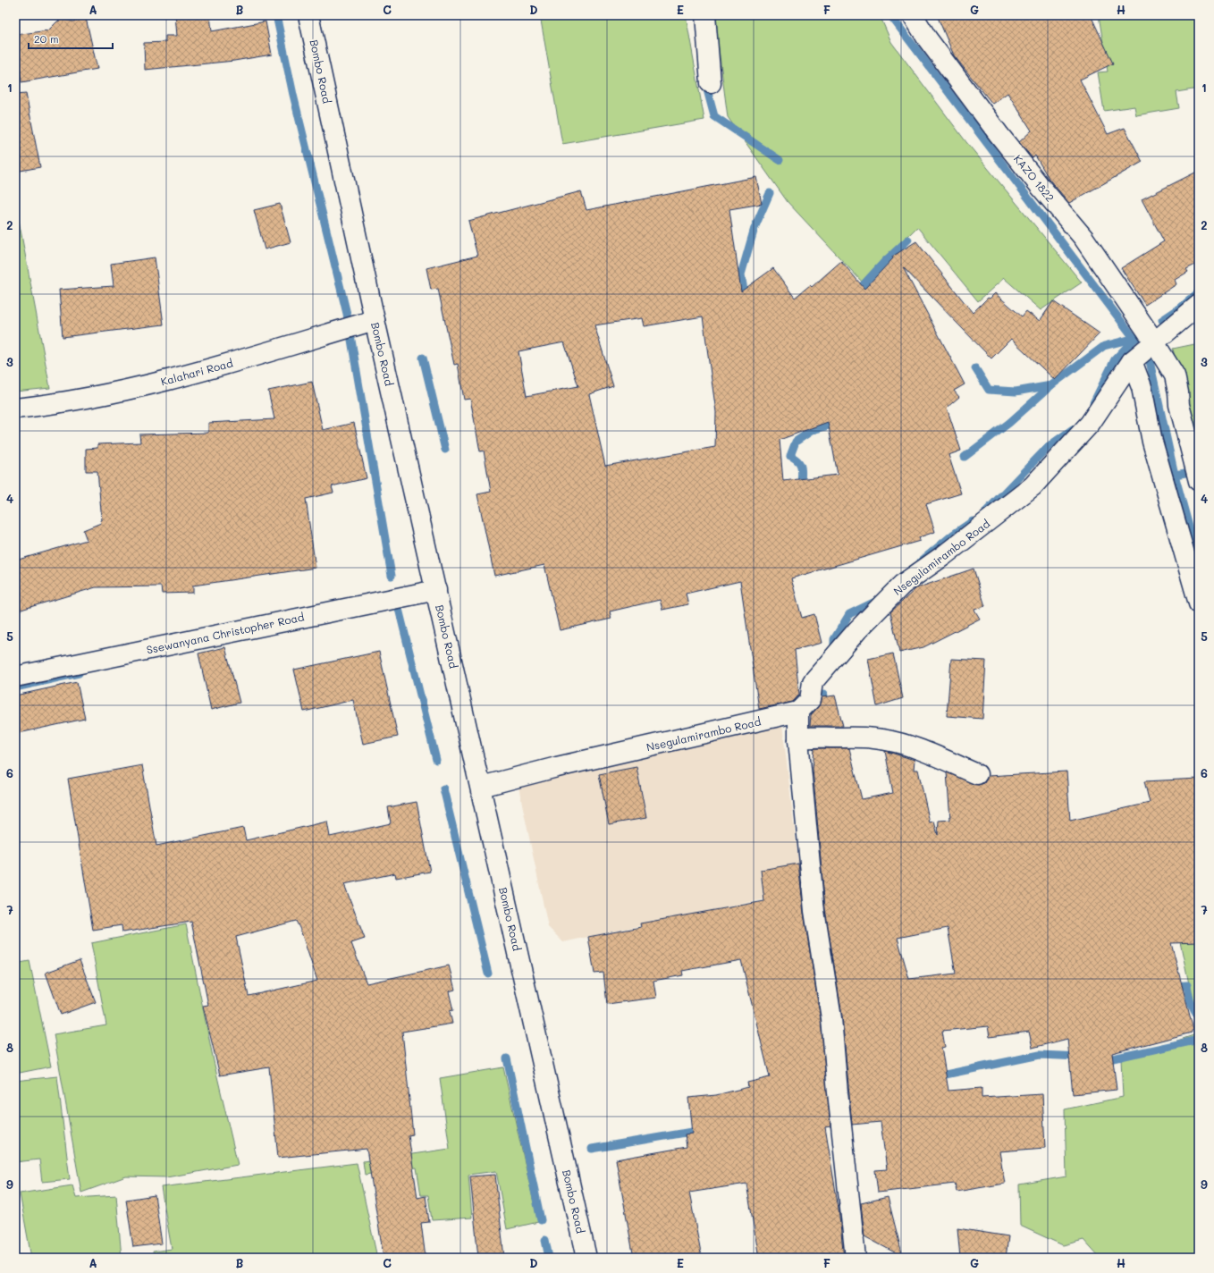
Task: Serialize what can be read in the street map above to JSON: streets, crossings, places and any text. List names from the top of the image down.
{
  "streets": {
    "street": [
      "Bombo Road",
      "KAZO 1822",
      "Kalahari Road",
      "Nsegulamirambo Road",
      "Ssewanyana Christopher Road"
    ]
  },
  "crossings": [
    ["Bombo Road", "Kalahari Road"],
    ["Bombo Road", "Nsegulamirambo Road"],
    ["Bombo Road", "Ssewanyana Christopher Road"],
    ["KAZO 1822", "Nsegulamirambo Road"]
  ],
  "scale_bar": "20 m",
  "grid": {
    "columns": [
      "A",
      "B",
      "C",
      "D",
      "E",
      "F",
      "G",
      "H"
    ],
    "rows": [
      "1",
      "2",
      "3",
      "4",
      "5",
      "6",
      "7",
      "8",
      "9"
    ]
  }
}
